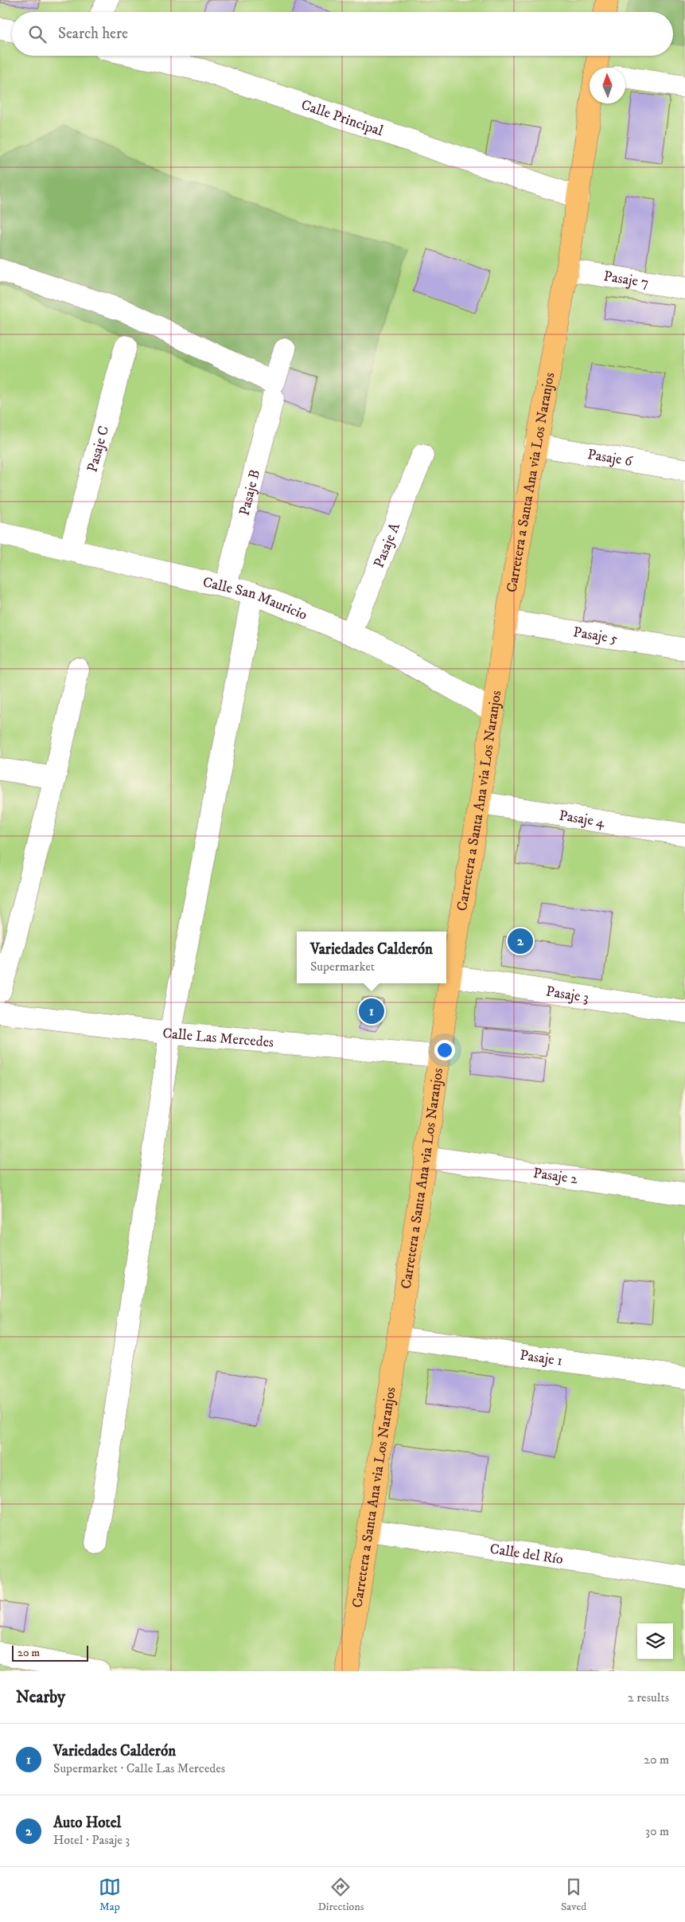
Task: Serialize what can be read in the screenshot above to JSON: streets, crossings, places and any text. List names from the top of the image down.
{
  "streets": {
    "main road": ["Carretera a Santa Ana via Los Naranjos"],
    "street": [
      "Calle Principal",
      "Pasaje 7",
      "Pasaje C",
      "Pasaje 6",
      "Pasaje B",
      "Pasaje A",
      "Calle San Mauricio",
      "Pasaje 5",
      "Pasaje 4",
      "Pasaje 3",
      "Calle Las Mercedes",
      "Pasaje 2",
      "Pasaje 1",
      "Calle del Río"
    ]
  },
  "crossings": [
    ["Calle Principal", "Carretera a Santa Ana via Los Naranjos"],
    ["Pasaje 7", "Carretera a Santa Ana via Los Naranjos"],
    ["Pasaje C", "Calle San Mauricio"],
    ["Pasaje 6", "Carretera a Santa Ana via Los Naranjos"],
    ["Carretera a Santa Ana via Los Naranjos", "Calle San Mauricio"],
    ["Carretera a Santa Ana via Los Naranjos", "Pasaje 5"],
    ["Carretera a Santa Ana via Los Naranjos", "Pasaje 4"],
    ["Carretera a Santa Ana via Los Naranjos", "Pasaje 3"],
    ["Carretera a Santa Ana via Los Naranjos", "Calle Las Mercedes"],
    ["Carretera a Santa Ana via Los Naranjos", "Pasaje 2"],
    ["Carretera a Santa Ana via Los Naranjos", "Pasaje 1"],
    ["Carretera a Santa Ana via Los Naranjos", "Calle del Río"],
    ["Pasaje B", "Calle San Mauricio"],
    ["Pasaje A", "Calle San Mauricio"]
  ],
  "scale_bar": "20 m",
  "north": "top",
  "page": {
    "search": "Search here",
    "pins": ["2", "1"],
    "popup": ["Variedades Calderón", "Supermarket"],
    "scale": "20 m",
    "heading": ["Nearby", "2 results"],
    "list": [
      {
        "mark": "1",
        "name": "Variedades Calderón",
        "note": "Supermarket · Calle Las Mercedes",
        "value": "20 m"
      },
      {
        "mark": "2",
        "name": "Auto Hotel",
        "note": "Hotel · Pasaje 3",
        "value": "30 m"
      }
    ],
    "nav": ["Map", "Directions", "Saved"]
  }
}
